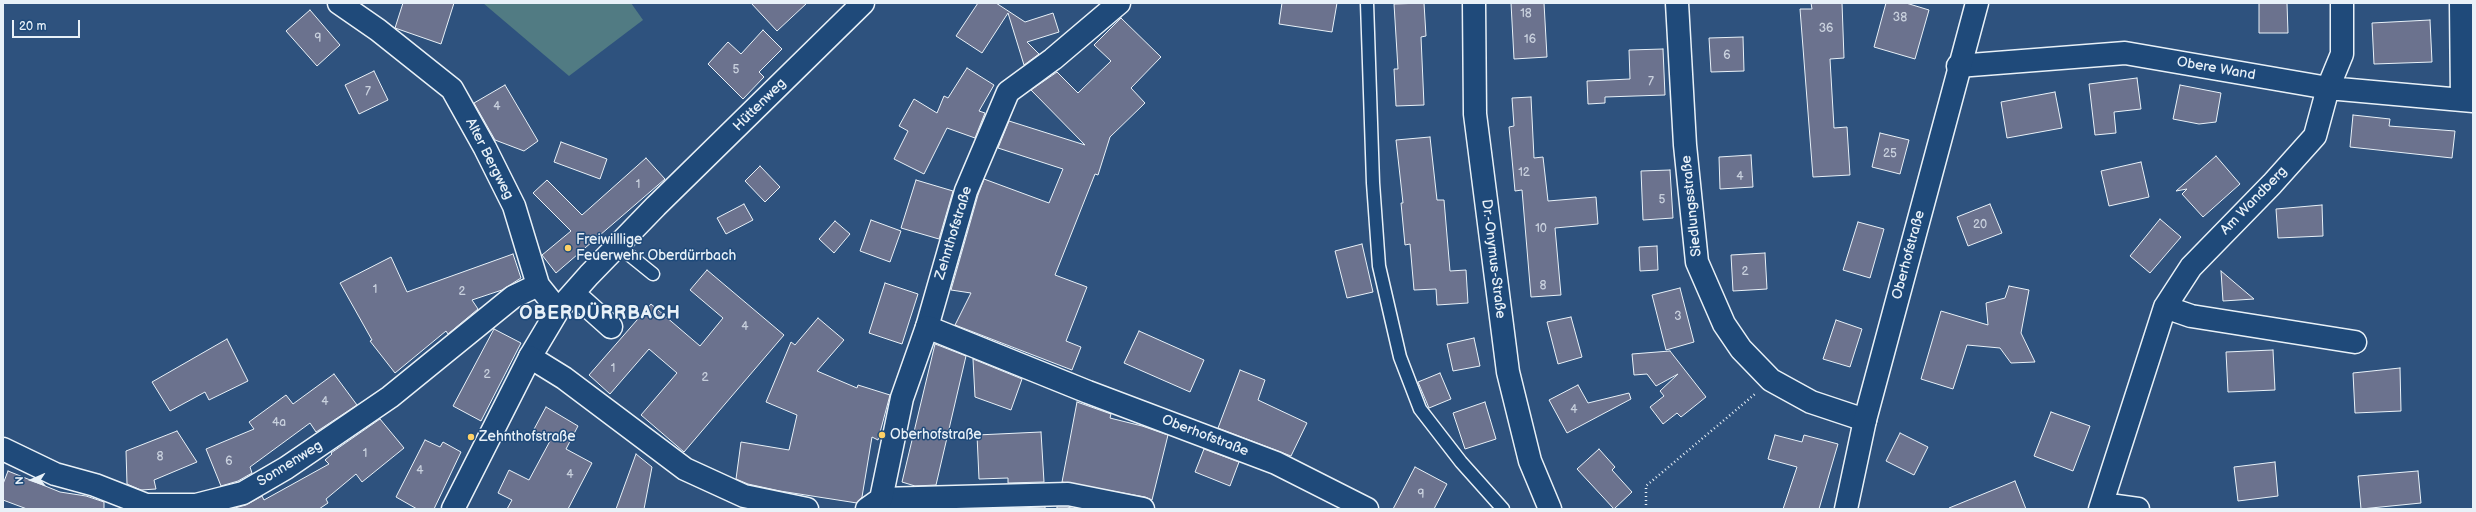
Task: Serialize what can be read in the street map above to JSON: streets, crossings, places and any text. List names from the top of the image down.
{
  "streets": {
    "street": [
      "Obere Wand",
      "Hüttenweg",
      "Alter Bergweg",
      "Am Wandberg",
      "Siedlungsstraße",
      "Zehnthofstraße",
      "Oberhofstraße",
      "Dr.-Onymus-Straße",
      "Sonnenweg"
    ]
  },
  "crossings": [
    ["Obere Wand", "Am Wandberg"],
    ["Obere Wand", "Oberhofstraße"],
    ["Hüttenweg", "Alter Bergweg"],
    ["Alter Bergweg", "Sonnenweg"],
    ["Siedlungsstraße", "Oberhofstraße"],
    ["Zehnthofstraße", "Oberhofstraße"]
  ],
  "districts": ["OBERDÜRRBACH"],
  "places": ["Freiwilllige Feuerwehr Oberdürrbach", "Oberhofstraße", "Zehnthofstraße"],
  "house_numbers": [
    "18",
    "38",
    "36",
    "9",
    "16",
    "6",
    "5",
    "7",
    "7",
    "4",
    "25",
    "12",
    "4",
    "1",
    "5",
    "20",
    "10",
    "2",
    "8",
    "1",
    "2",
    "3",
    "4",
    "1",
    "2",
    "2",
    "4",
    "4",
    "4a",
    "1",
    "8",
    "6",
    "4",
    "4",
    "9"
  ],
  "scale_bar": "20 m",
  "north": "left"
}
